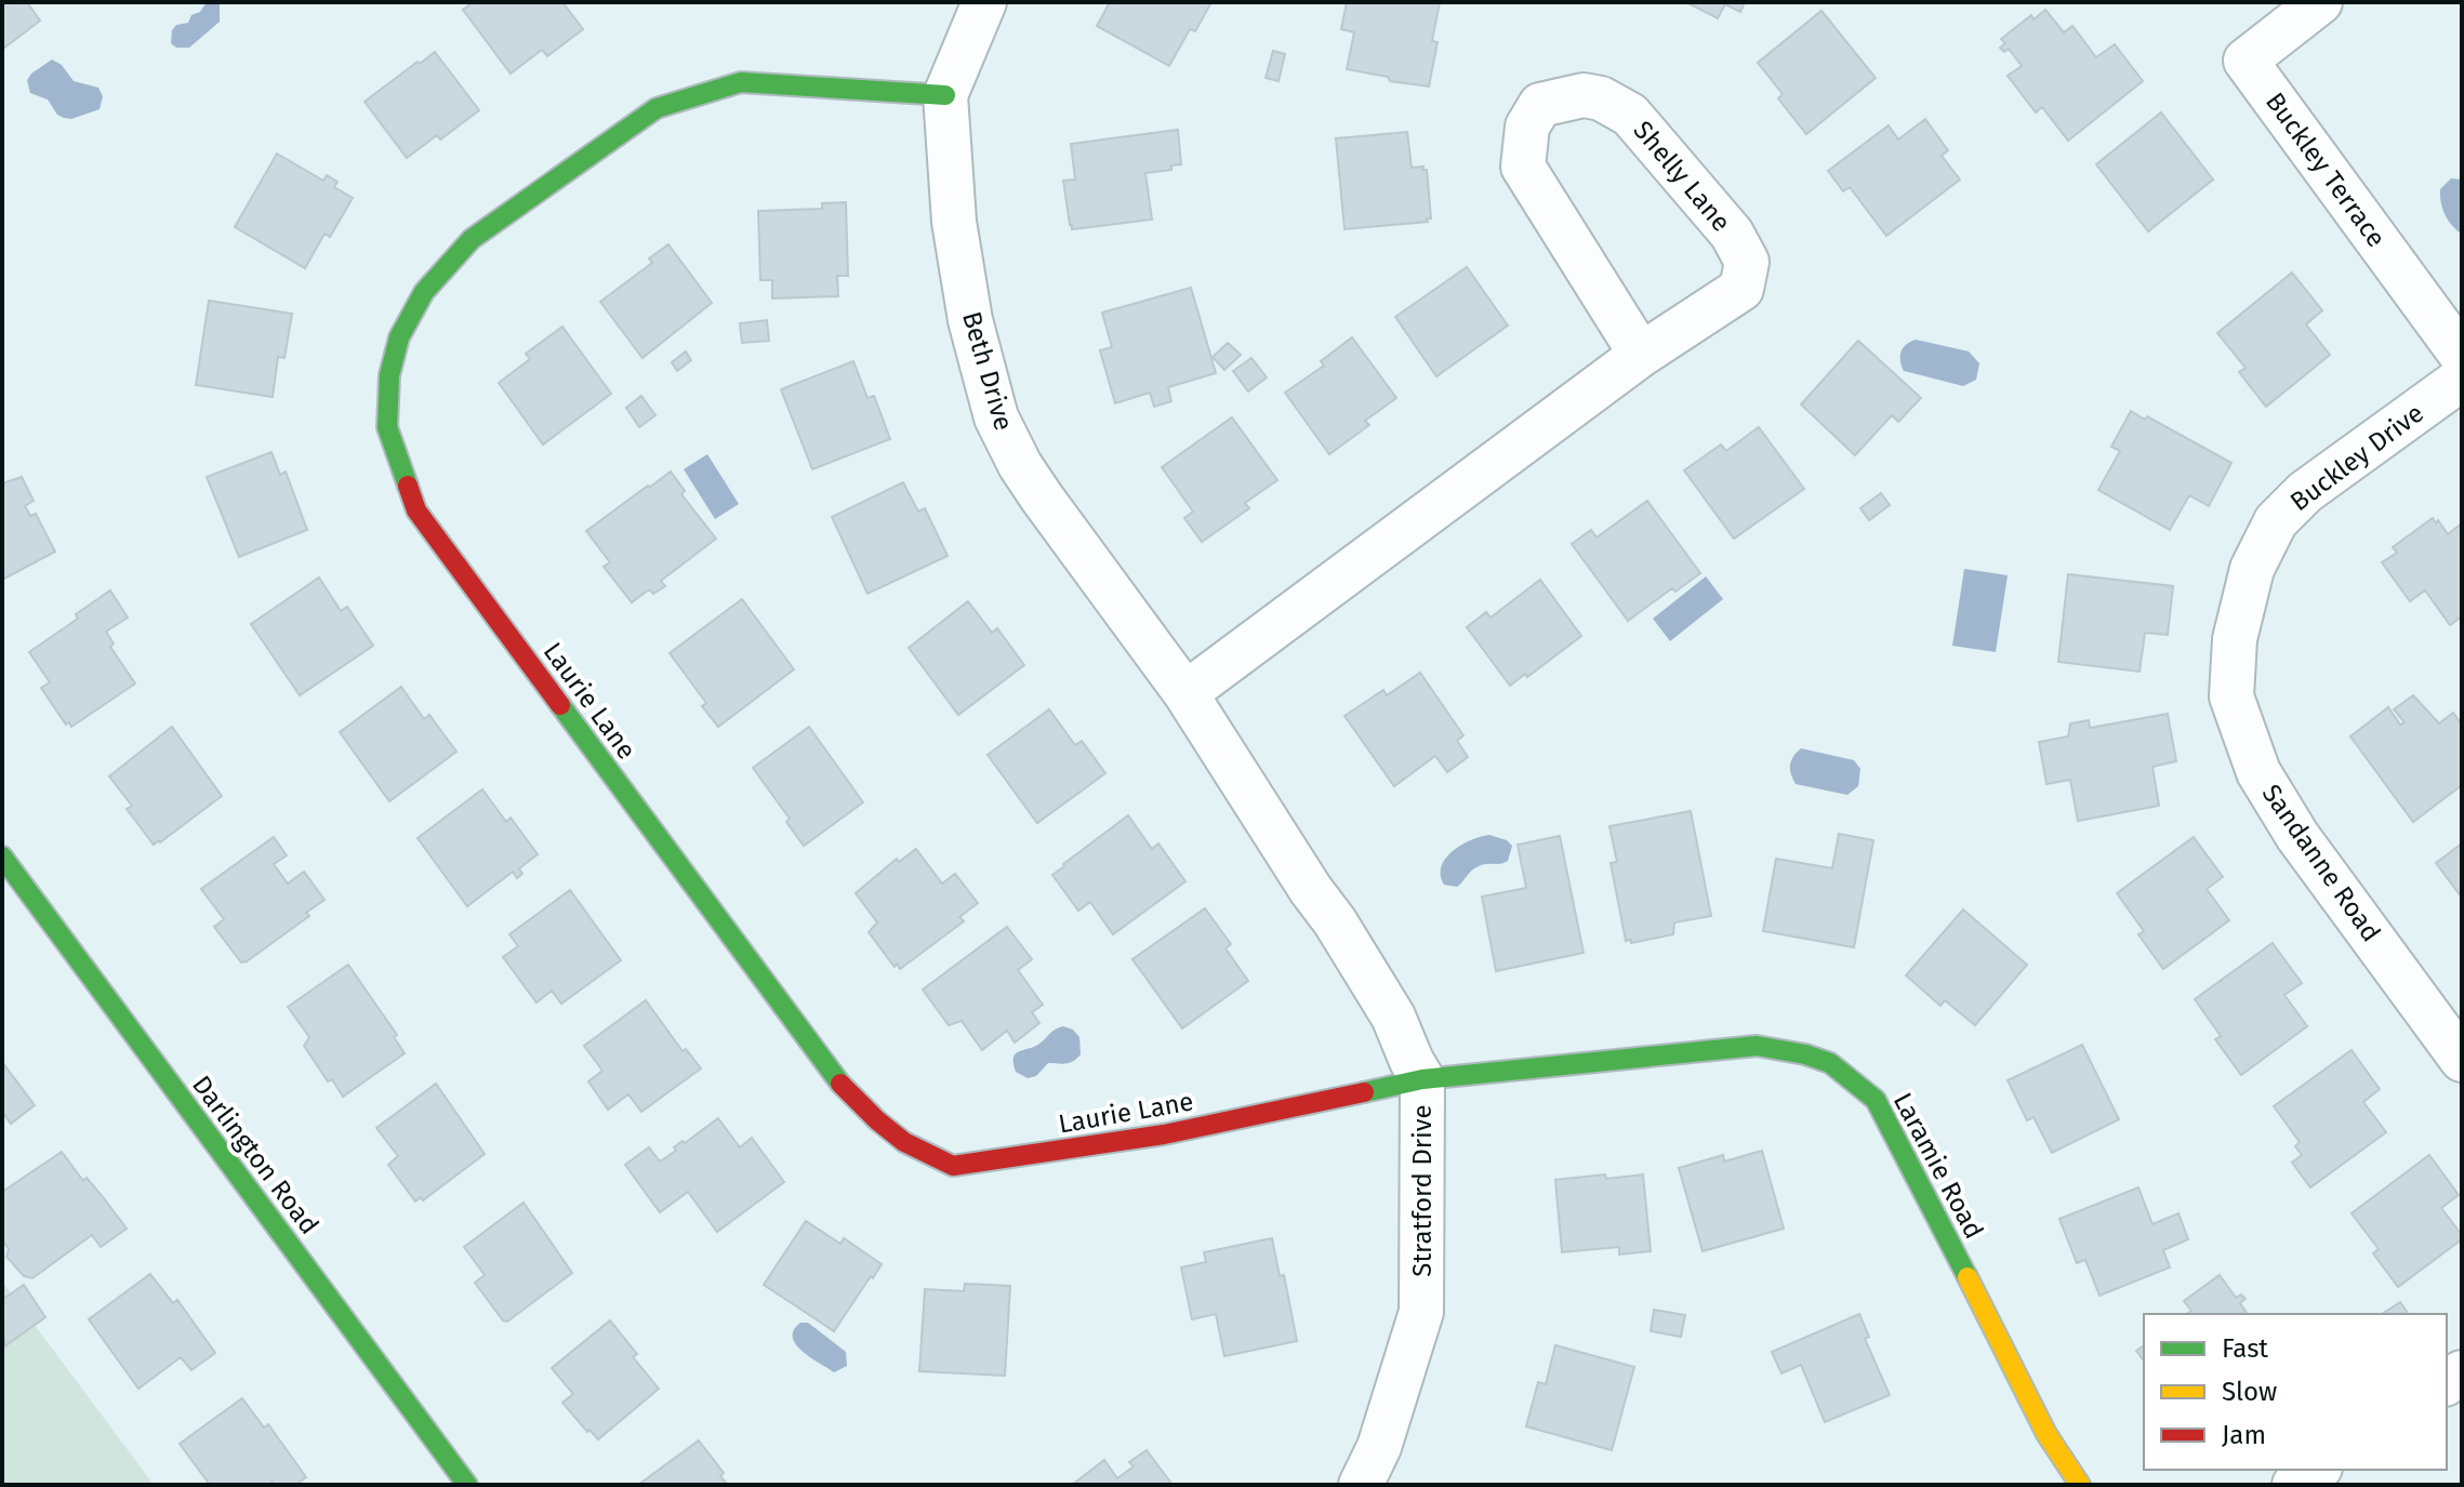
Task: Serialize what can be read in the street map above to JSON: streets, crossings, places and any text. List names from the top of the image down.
{
  "streets": {
    "street": [
      "Buckley Terrace",
      "Shelly Lane",
      "Beth Drive",
      "Buckley Drive",
      "Laurie Lane",
      "Sandanne Road",
      "Darlington Road",
      "Laramie Road",
      "Stratford Drive"
    ]
  },
  "crossings": [
    ["Shelly Lane", "Beth Drive"],
    ["Shelly Lane", "Stratford Drive"],
    ["Beth Drive", "Laurie Lane"],
    ["Beth Drive", "Stratford Drive"],
    ["Buckley Drive", "Sandanne Road"],
    ["Laurie Lane", "Laramie Road"],
    ["Laurie Lane", "Stratford Drive"],
    ["Laramie Road", "Stratford Drive"]
  ],
  "legend": ["Fast", "Slow", "Jam"]
}
